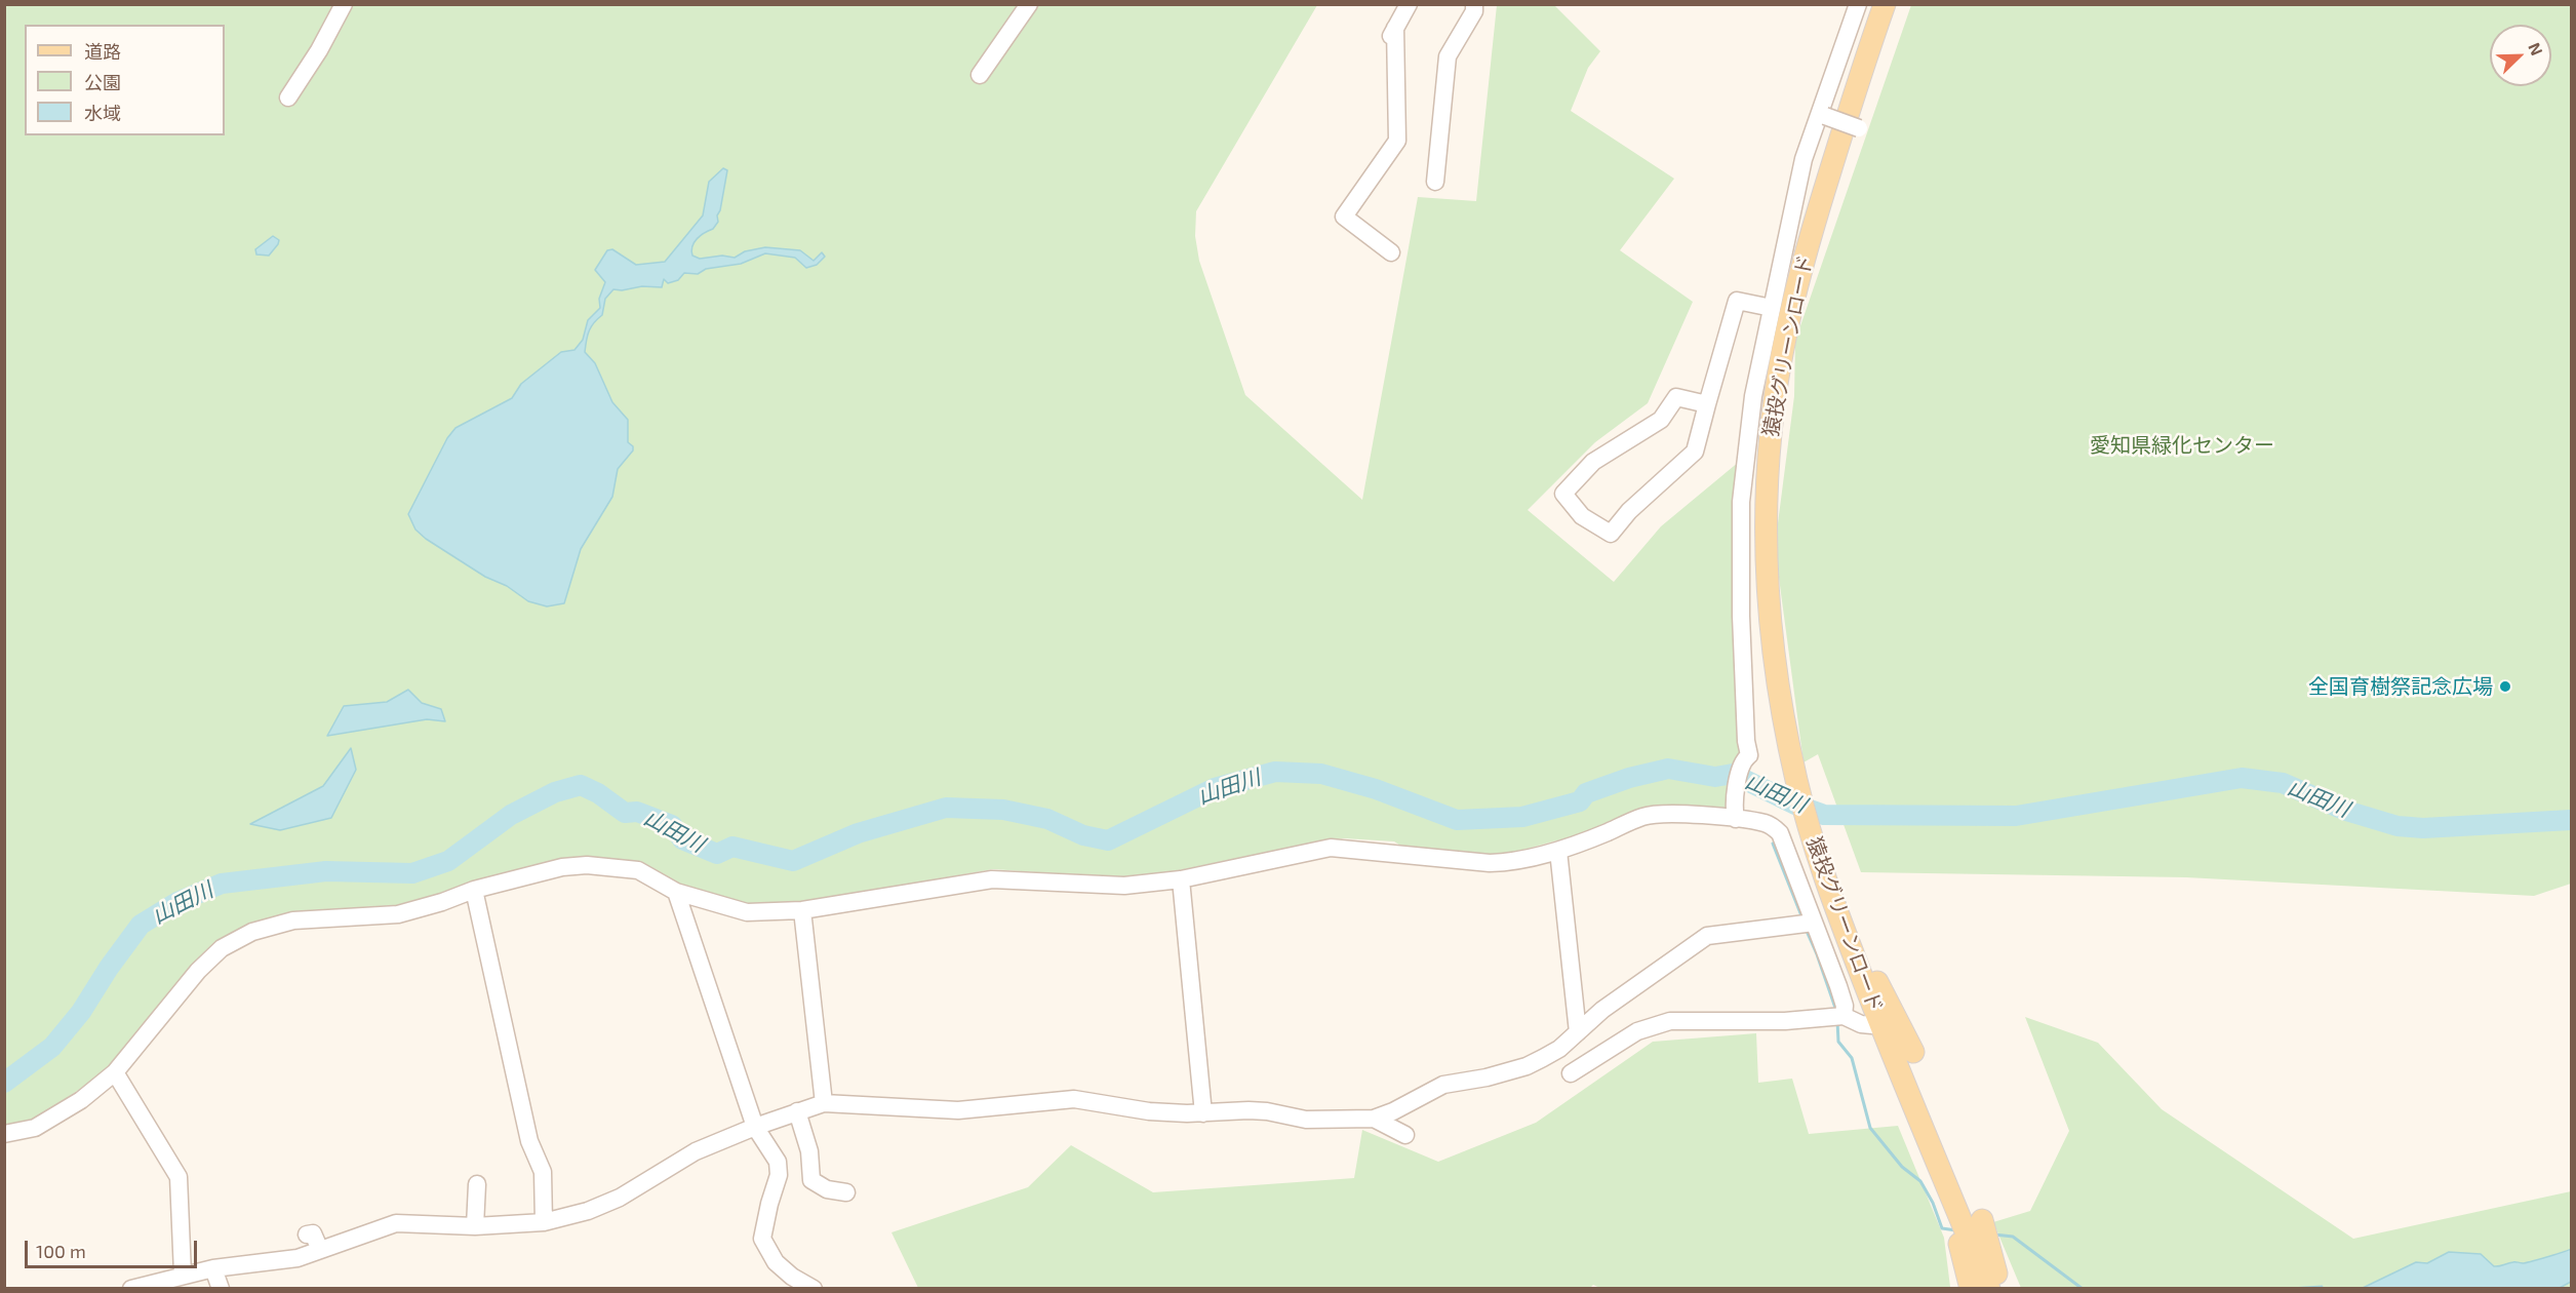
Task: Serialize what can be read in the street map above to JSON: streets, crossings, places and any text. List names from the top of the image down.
{
  "streets": {
    "main road": ["猿投グリーンロード"]
  },
  "water": ["山田川"],
  "parks": ["愛知県緑化センター"],
  "places": ["全国育樹祭記念広場"],
  "legend": ["道路", "公園", "水域"],
  "scale_bar": "100 m",
  "north": "top right"
}
